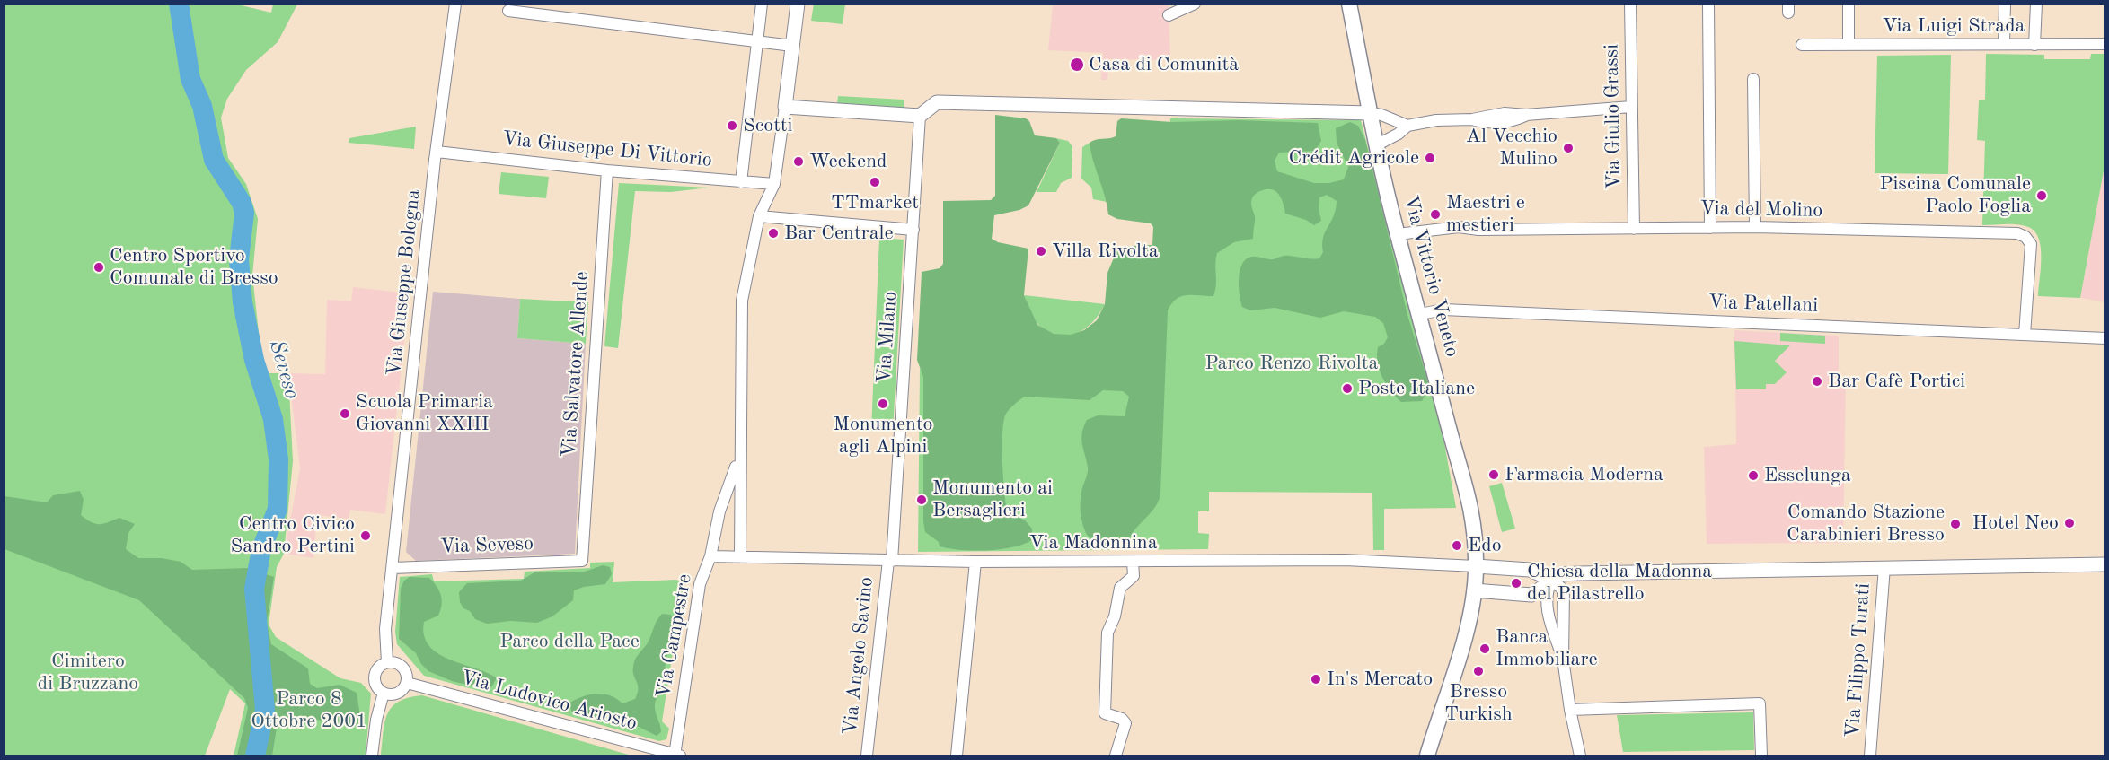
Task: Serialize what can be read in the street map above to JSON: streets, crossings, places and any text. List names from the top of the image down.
{
  "streets": {
    "main road": ["Via Vittorio Veneto"],
    "street": [
      "Via Luigi Strada",
      "Via Giulio Grassi",
      "Via Giuseppe Di Vittorio",
      "Via del Molino",
      "Via Giuseppe Bologna",
      "Via Patellani",
      "Via Milano",
      "Via Salvatore Allende",
      "Via Madonnina",
      "Via Seveso",
      "Via Campestre",
      "Via Angelo Savino",
      "Via Filippo Turati",
      "Via Ludovico Ariosto"
    ]
  },
  "crossings": [
    ["Via Giulio Grassi", "Via del Molino"],
    ["Via Giuseppe Di Vittorio", "Via Giuseppe Bologna"],
    ["Via Giuseppe Di Vittorio", "Via Salvatore Allende"],
    ["Via del Molino", "Via Vittorio Veneto"],
    ["Via del Molino", "Via Patellani"],
    ["Via Vittorio Veneto", "Via Patellani"],
    ["Via Vittorio Veneto", "Via Madonnina"],
    ["Via Giuseppe Bologna", "Via Seveso"],
    ["Via Giuseppe Bologna", "Via Ludovico Ariosto"],
    ["Via Milano", "Via Madonnina"],
    ["Via Milano", "Via Angelo Savino"],
    ["Via Salvatore Allende", "Via Seveso"],
    ["Via Madonnina", "Via Campestre"],
    ["Via Madonnina", "Via Angelo Savino"],
    ["Via Campestre", "Via Ludovico Ariosto"]
  ],
  "water": ["Seveso"],
  "parks": [
    "Parco Renzo Rivolta",
    "Parco della Pace",
    "Cimitero di Bruzzano",
    "Parco 8 Ottobre 2001"
  ],
  "places": [
    "Casa di Comunità",
    "Scotti",
    "Al Vecchio Mulino",
    "Crédit Agricole",
    "Weekend",
    "TTmarket",
    "Piscina Comunale Paolo Foglia",
    "Maestri e mestieri",
    "Bar Centrale",
    "Villa Rivolta",
    "Centro Sportivo Comunale di Bresso",
    "Bar Cafè Portici",
    "Poste Italiane",
    "Monumento agli Alpini",
    "Scuola Primaria Giovanni XXIII",
    "Farmacia Moderna",
    "Esselunga",
    "Monumento ai Bersaglieri",
    "Hotel Neo",
    "Comando Stazione Carabinieri Bresso",
    "Centro Civico Sandro Pertini",
    "Edo",
    "Chiesa della Madonna del Pilastrello",
    "Banca Immobiliare",
    "Bresso Turkish",
    "In's Mercato"
  ]
}
